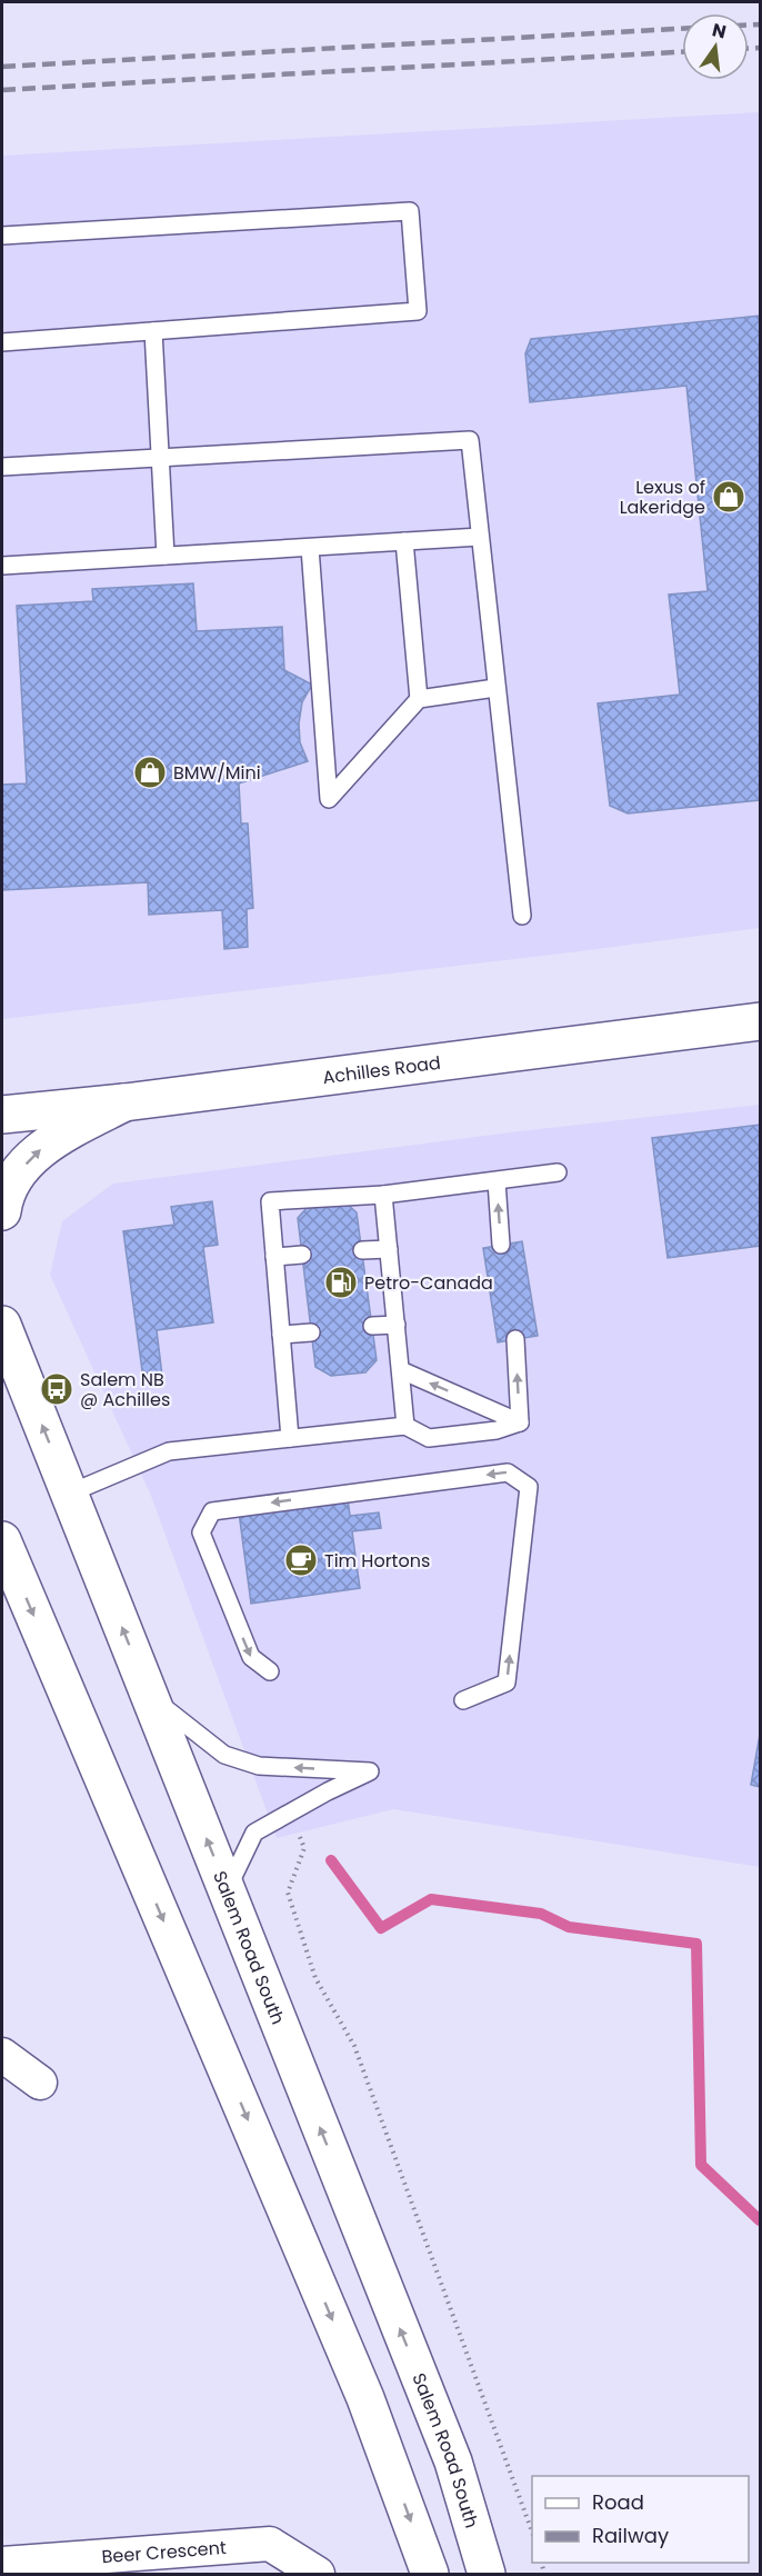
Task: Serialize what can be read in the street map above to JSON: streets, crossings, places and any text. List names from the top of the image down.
{
  "streets": {
    "main road": ["Achilles Road", "Salem Road South"],
    "street": ["Beer Crescent"]
  },
  "places": {
    "shop": ["Lexus of Lakeridge", "BMW/Mini"],
    "fuel station": ["Petro-Canada"],
    "bus stop": ["Salem NB @ Achilles"],
    "cafe": ["Tim Hortons"]
  },
  "legend": ["Road", "Railway"],
  "north": "top"
}
